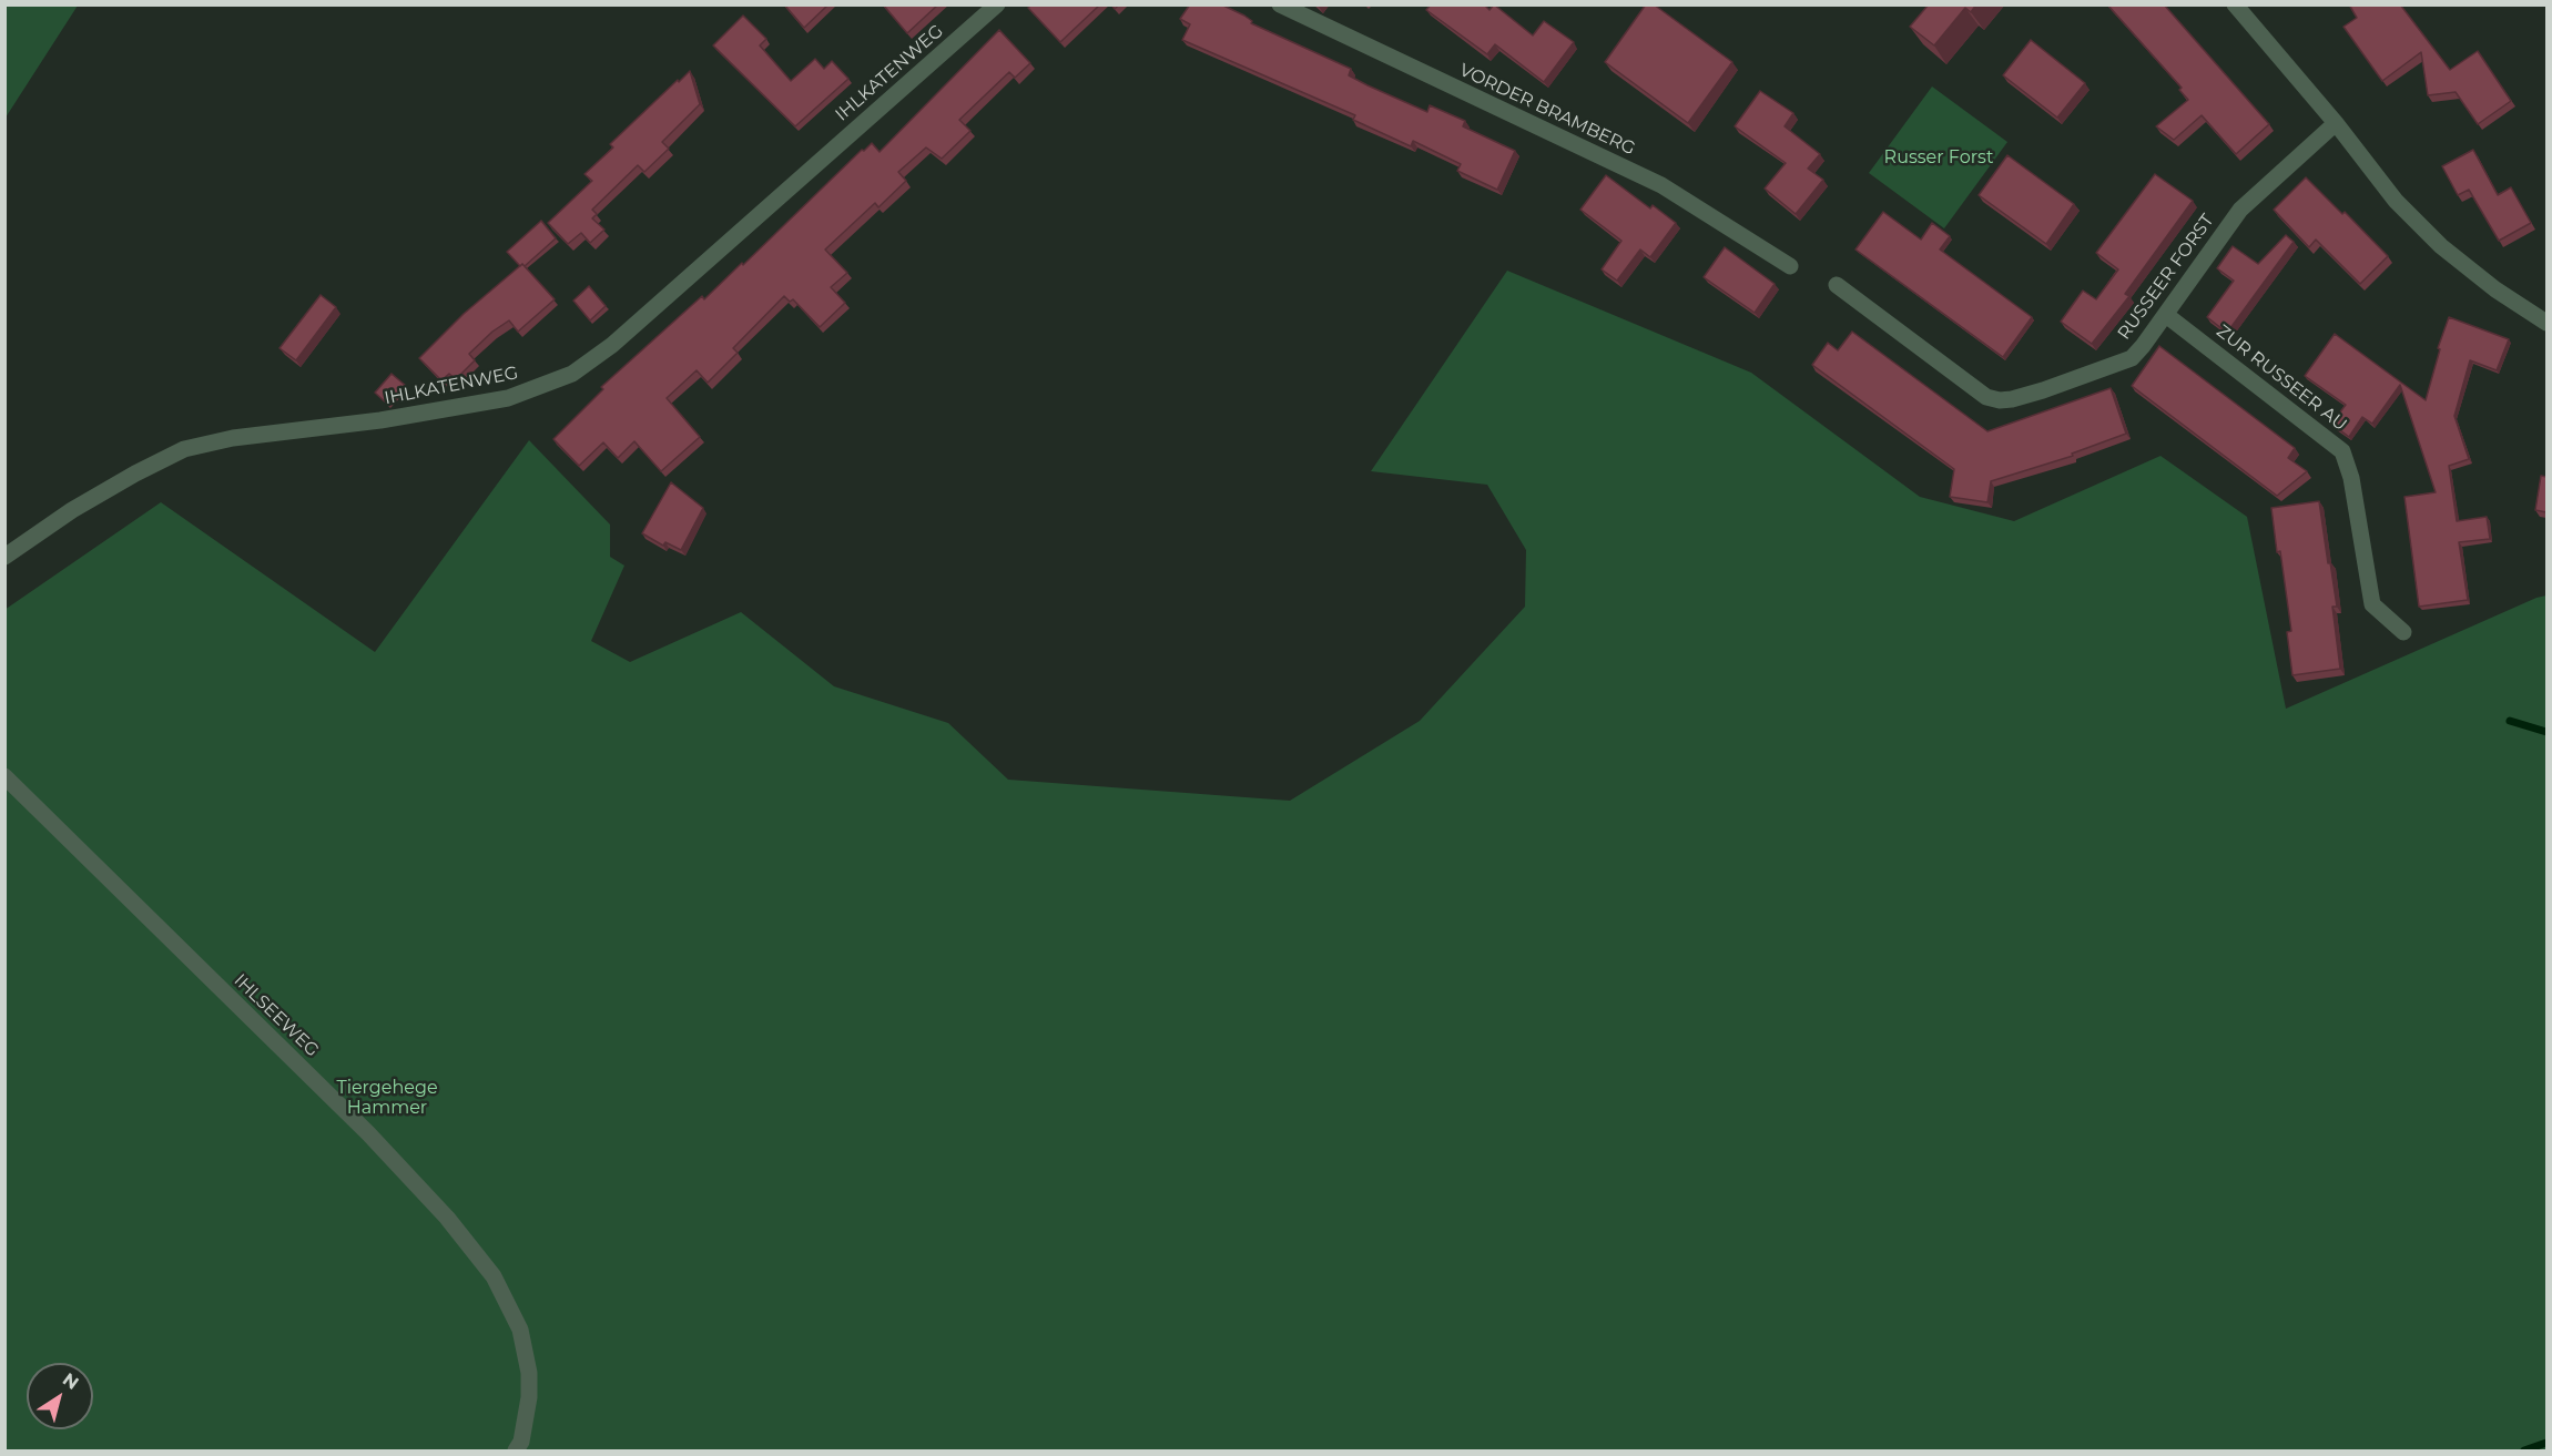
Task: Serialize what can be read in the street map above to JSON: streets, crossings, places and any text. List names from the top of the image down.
{
  "streets": {
    "street": [
      "IHLKATENWEG",
      "VORDER BRAMBERG",
      "RUSSEER FORST",
      "ZUR RUSSEER AU",
      "IHLSEEWEG"
    ]
  },
  "crossings": [
    ["RUSSEER FORST", "ZUR RUSSEER AU"]
  ],
  "parks": ["Russer Forst", "Tiergehege Hammer"],
  "north": "top right"
}
